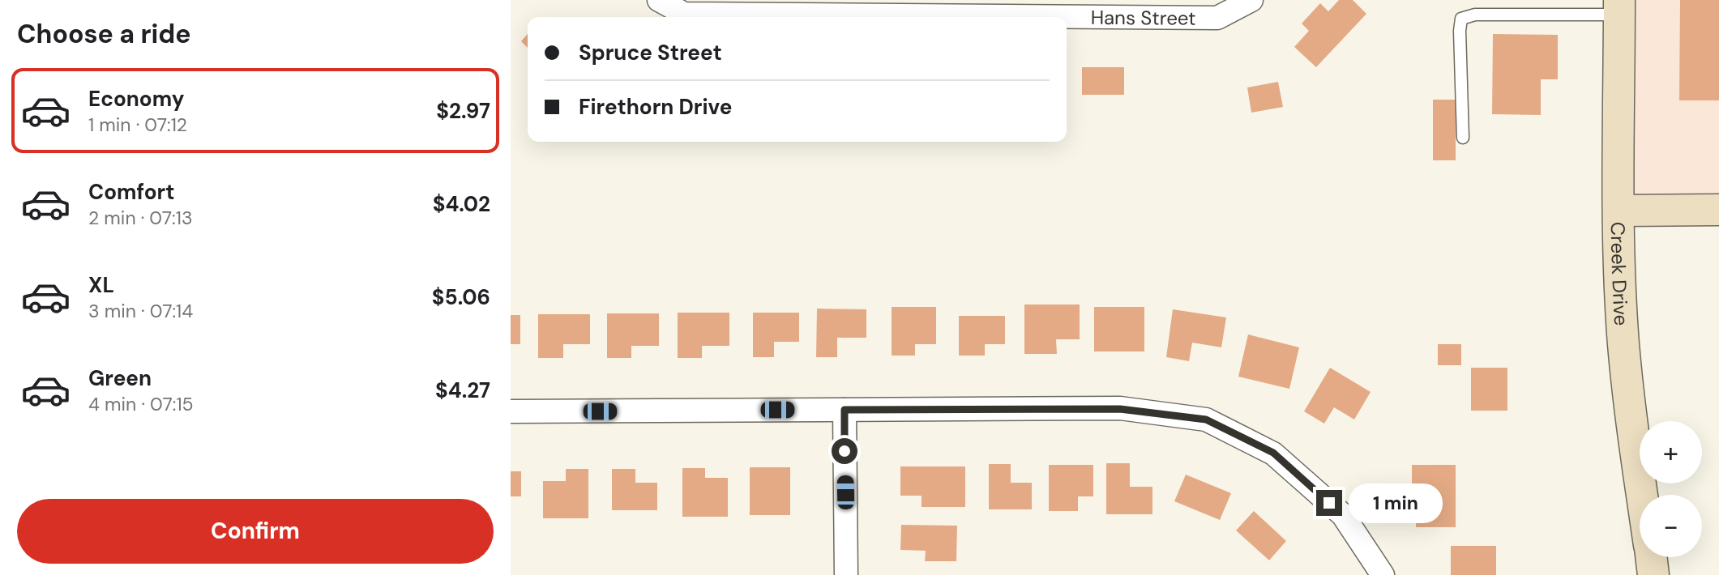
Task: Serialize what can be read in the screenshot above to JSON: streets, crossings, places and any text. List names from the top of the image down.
{
  "streets": {
    "street": ["Hans Street", "Creek Drive"]
  },
  "page": {
    "heading": "Choose a ride",
    "banner": ["Spruce Street", "Firethorn Drive"],
    "list": [
      {
        "name": "Economy",
        "note": "1 min · 07:12",
        "value": "$2.97"
      },
      {
        "name": "Comfort",
        "note": "2 min · 07:13",
        "value": "$4.02"
      },
      {
        "name": "XL",
        "note": "3 min · 07:14",
        "value": "$5.06"
      },
      {
        "name": "Green",
        "note": "4 min · 07:15",
        "value": "$4.27"
      }
    ],
    "map_buttons": ["+", "−"],
    "bubble": "1 min",
    "buttons": "Confirm"
  }
}
